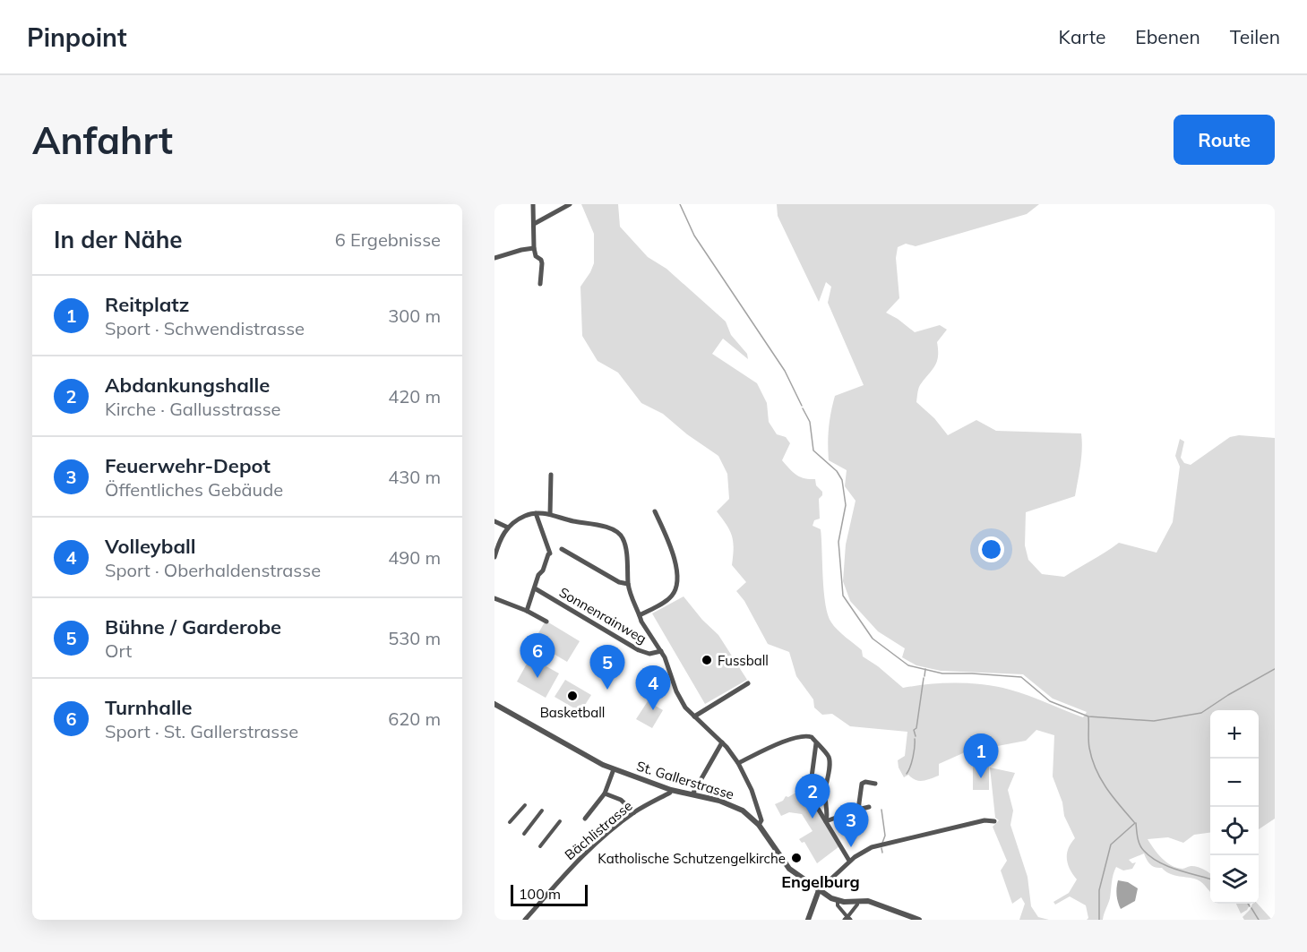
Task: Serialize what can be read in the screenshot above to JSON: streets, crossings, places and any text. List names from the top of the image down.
{
  "streets": {
    "street": ["Sonnenrainweg", "St. Gallerstrasse", "Bächlistrasse"]
  },
  "crossings": [
    ["St. Gallerstrasse", "Bächlistrasse"]
  ],
  "districts": ["Engelburg"],
  "places": ["Fussball", "Basketball", "Katholische Schutzengelkirche"],
  "scale_bar": "100 m",
  "page": {
    "header": "Pinpoint",
    "nav": ["Karte", "Ebenen", "Teilen"],
    "buttons": "Route",
    "title": "Anfahrt",
    "heading": ["In der Nähe", "6 Ergebnisse"],
    "list": [
      {
        "mark": "1",
        "name": "Reitplatz",
        "note": "Sport · Schwendistrasse",
        "value": "300 m"
      },
      {
        "mark": "2",
        "name": "Abdankungshalle",
        "note": "Kirche · Gallusstrasse",
        "value": "420 m"
      },
      {
        "mark": "3",
        "name": "Feuerwehr-Depot",
        "note": "Öffentliches Gebäude",
        "value": "430 m"
      },
      {
        "mark": "4",
        "name": "Volleyball",
        "note": "Sport · Oberhaldenstrasse",
        "value": "490 m"
      },
      {
        "mark": "5",
        "name": "Bühne / Garderobe",
        "note": "Ort",
        "value": "530 m"
      },
      {
        "mark": "6",
        "name": "Turnhalle",
        "note": "Sport · St. Gallerstrasse",
        "value": "620 m"
      }
    ],
    "pins": [
      "6",
      "5",
      "4",
      "1",
      "2",
      "3"
    ],
    "map_buttons": ["+", "−"],
    "scale": "100 m"
  }
}
